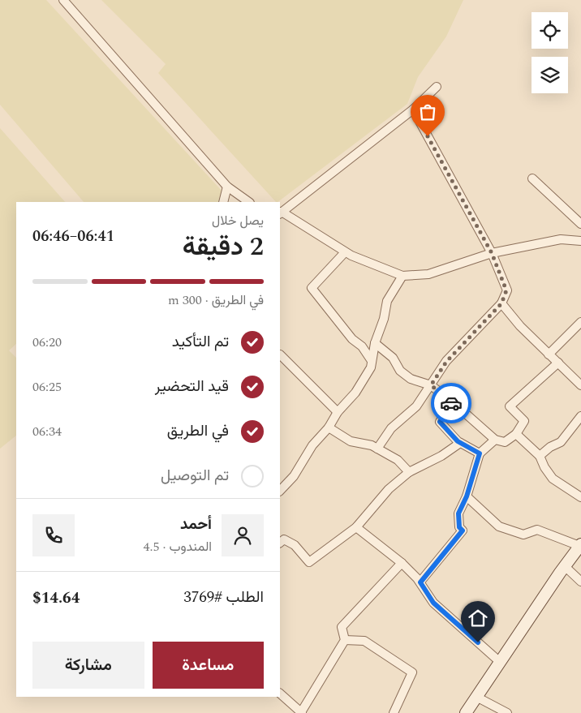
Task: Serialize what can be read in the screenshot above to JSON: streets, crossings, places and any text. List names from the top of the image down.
{
  "page": {
    "heading": ["2 دقيقة", "يصل خلال", "06:41–06:46"],
    "panel": [
      "أحمد",
      "المندوب · 4.5",
      "الطلب #3769",
      "$14.64"
    ],
    "bar": "في الطريق · 300 m",
    "list": [
      ["تم التأكيد", "06:20"],
      ["قيد التحضير", "06:25"],
      ["في الطريق", "06:34"],
      "تم التوصيل"
    ],
    "buttons": ["مساعدة", "مشاركة"]
  }
}
